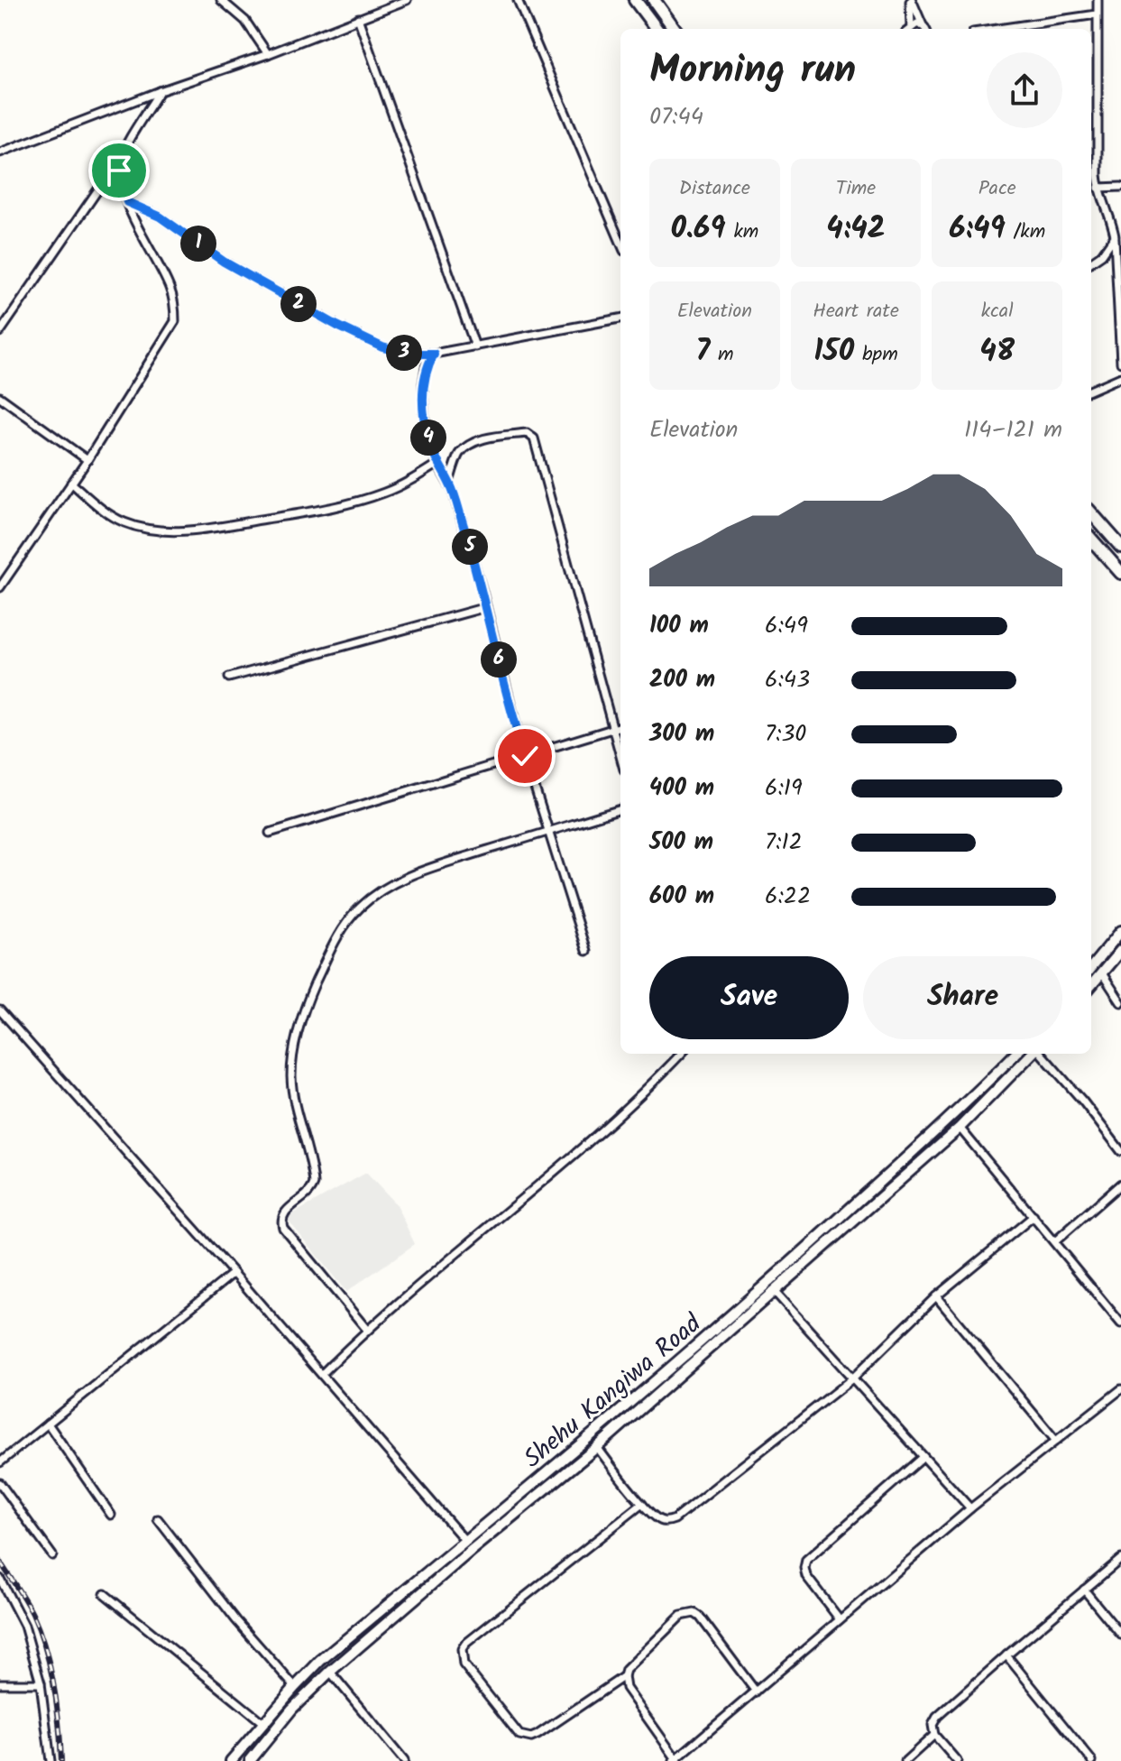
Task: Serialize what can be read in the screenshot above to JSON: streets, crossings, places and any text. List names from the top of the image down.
{
  "streets": {
    "main road": ["Shehu Kangiwa Road"]
  },
  "page": {
    "heading": ["Morning run", "07:44"],
    "stats": [
      ["Distance", "0.69 km"],
      ["Time", "4:42"],
      ["Pace", "6:49 /km"],
      ["Elevation", "7 m"],
      ["Heart rate", "150 bpm"],
      ["kcal", "48"]
    ],
    "pins": [
      "1",
      "2",
      "3",
      "4",
      "5",
      "6"
    ],
    "chart": ["Elevation", "114–121 m"],
    "list": [
      {
        "name": "100 m",
        "note": "6:49"
      },
      {
        "name": "200 m",
        "note": "6:43"
      },
      {
        "name": "300 m",
        "note": "7:30"
      },
      {
        "name": "400 m",
        "note": "6:19"
      },
      {
        "name": "500 m",
        "note": "7:12"
      },
      {
        "name": "600 m",
        "note": "6:22"
      }
    ],
    "buttons": ["Save", "Share"]
  }
}
